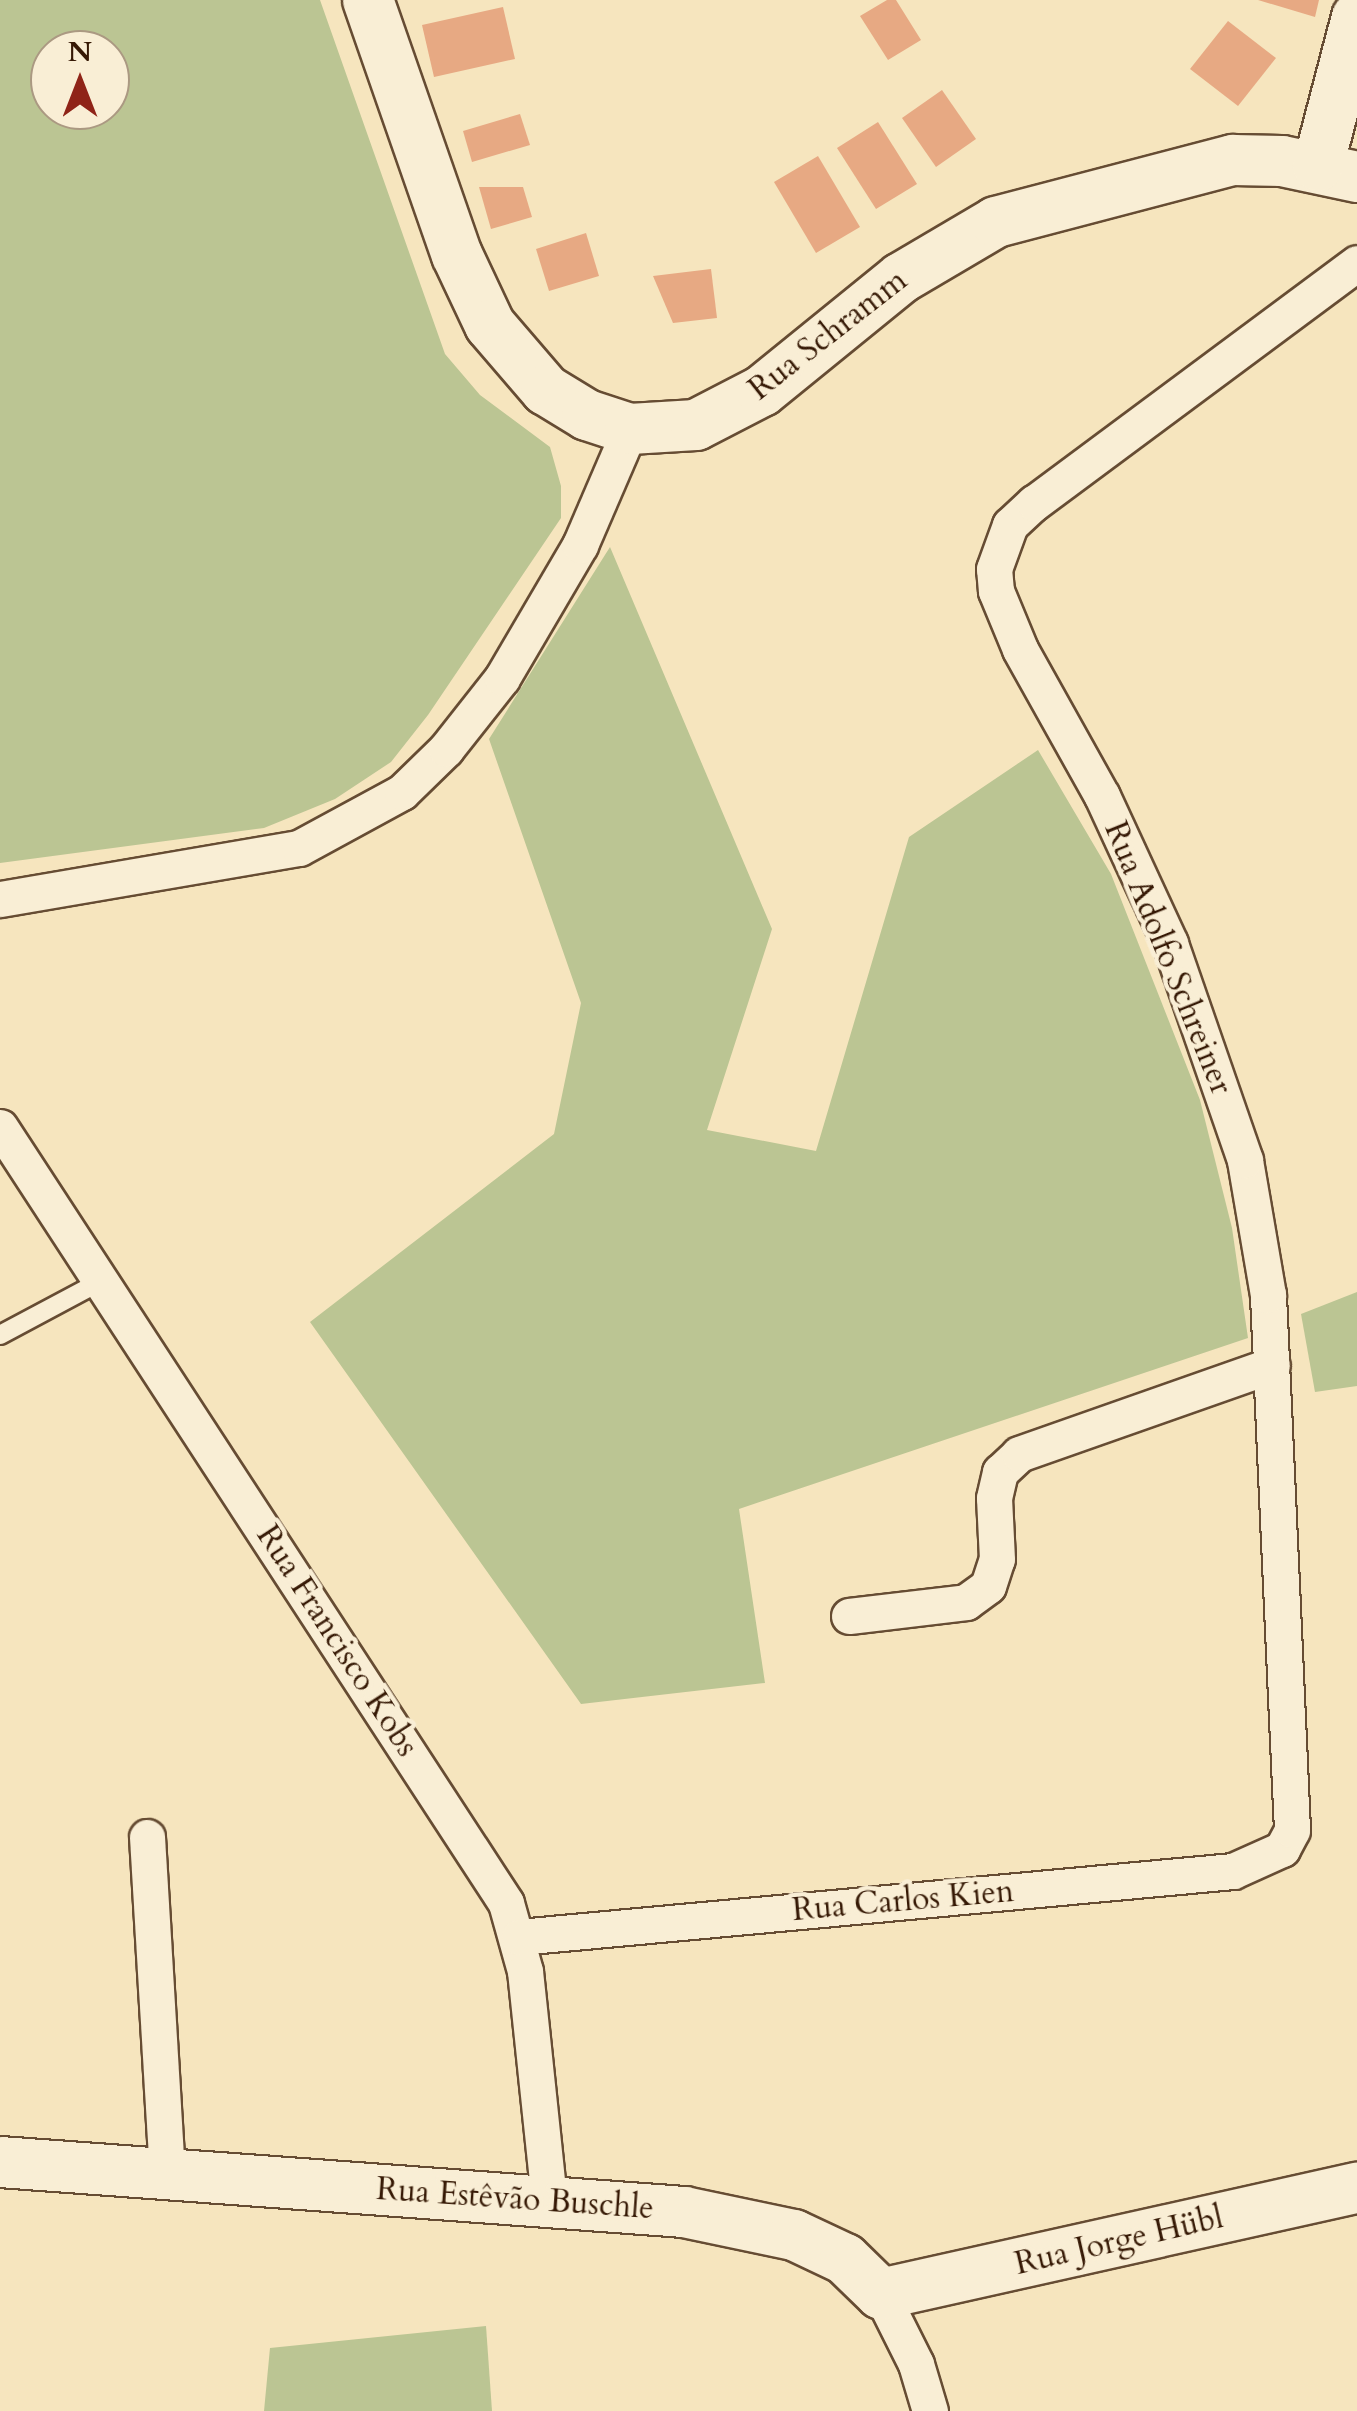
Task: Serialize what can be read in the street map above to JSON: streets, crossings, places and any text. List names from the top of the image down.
{
  "streets": {
    "street": [
      "Rua Schramm",
      "Rua Adolfo Schreiner",
      "Rua Francisco Kobs",
      "Rua Carlos Kien",
      "Rua Estêvão Buschle",
      "Rua Jorge Hübl"
    ]
  },
  "crossings": [
    ["Rua Adolfo Schreiner", "Rua Carlos Kien"],
    ["Rua Francisco Kobs", "Rua Carlos Kien"],
    ["Rua Francisco Kobs", "Rua Estêvão Buschle"],
    ["Rua Estêvão Buschle", "Rua Jorge Hübl"]
  ],
  "north": "top"
}
